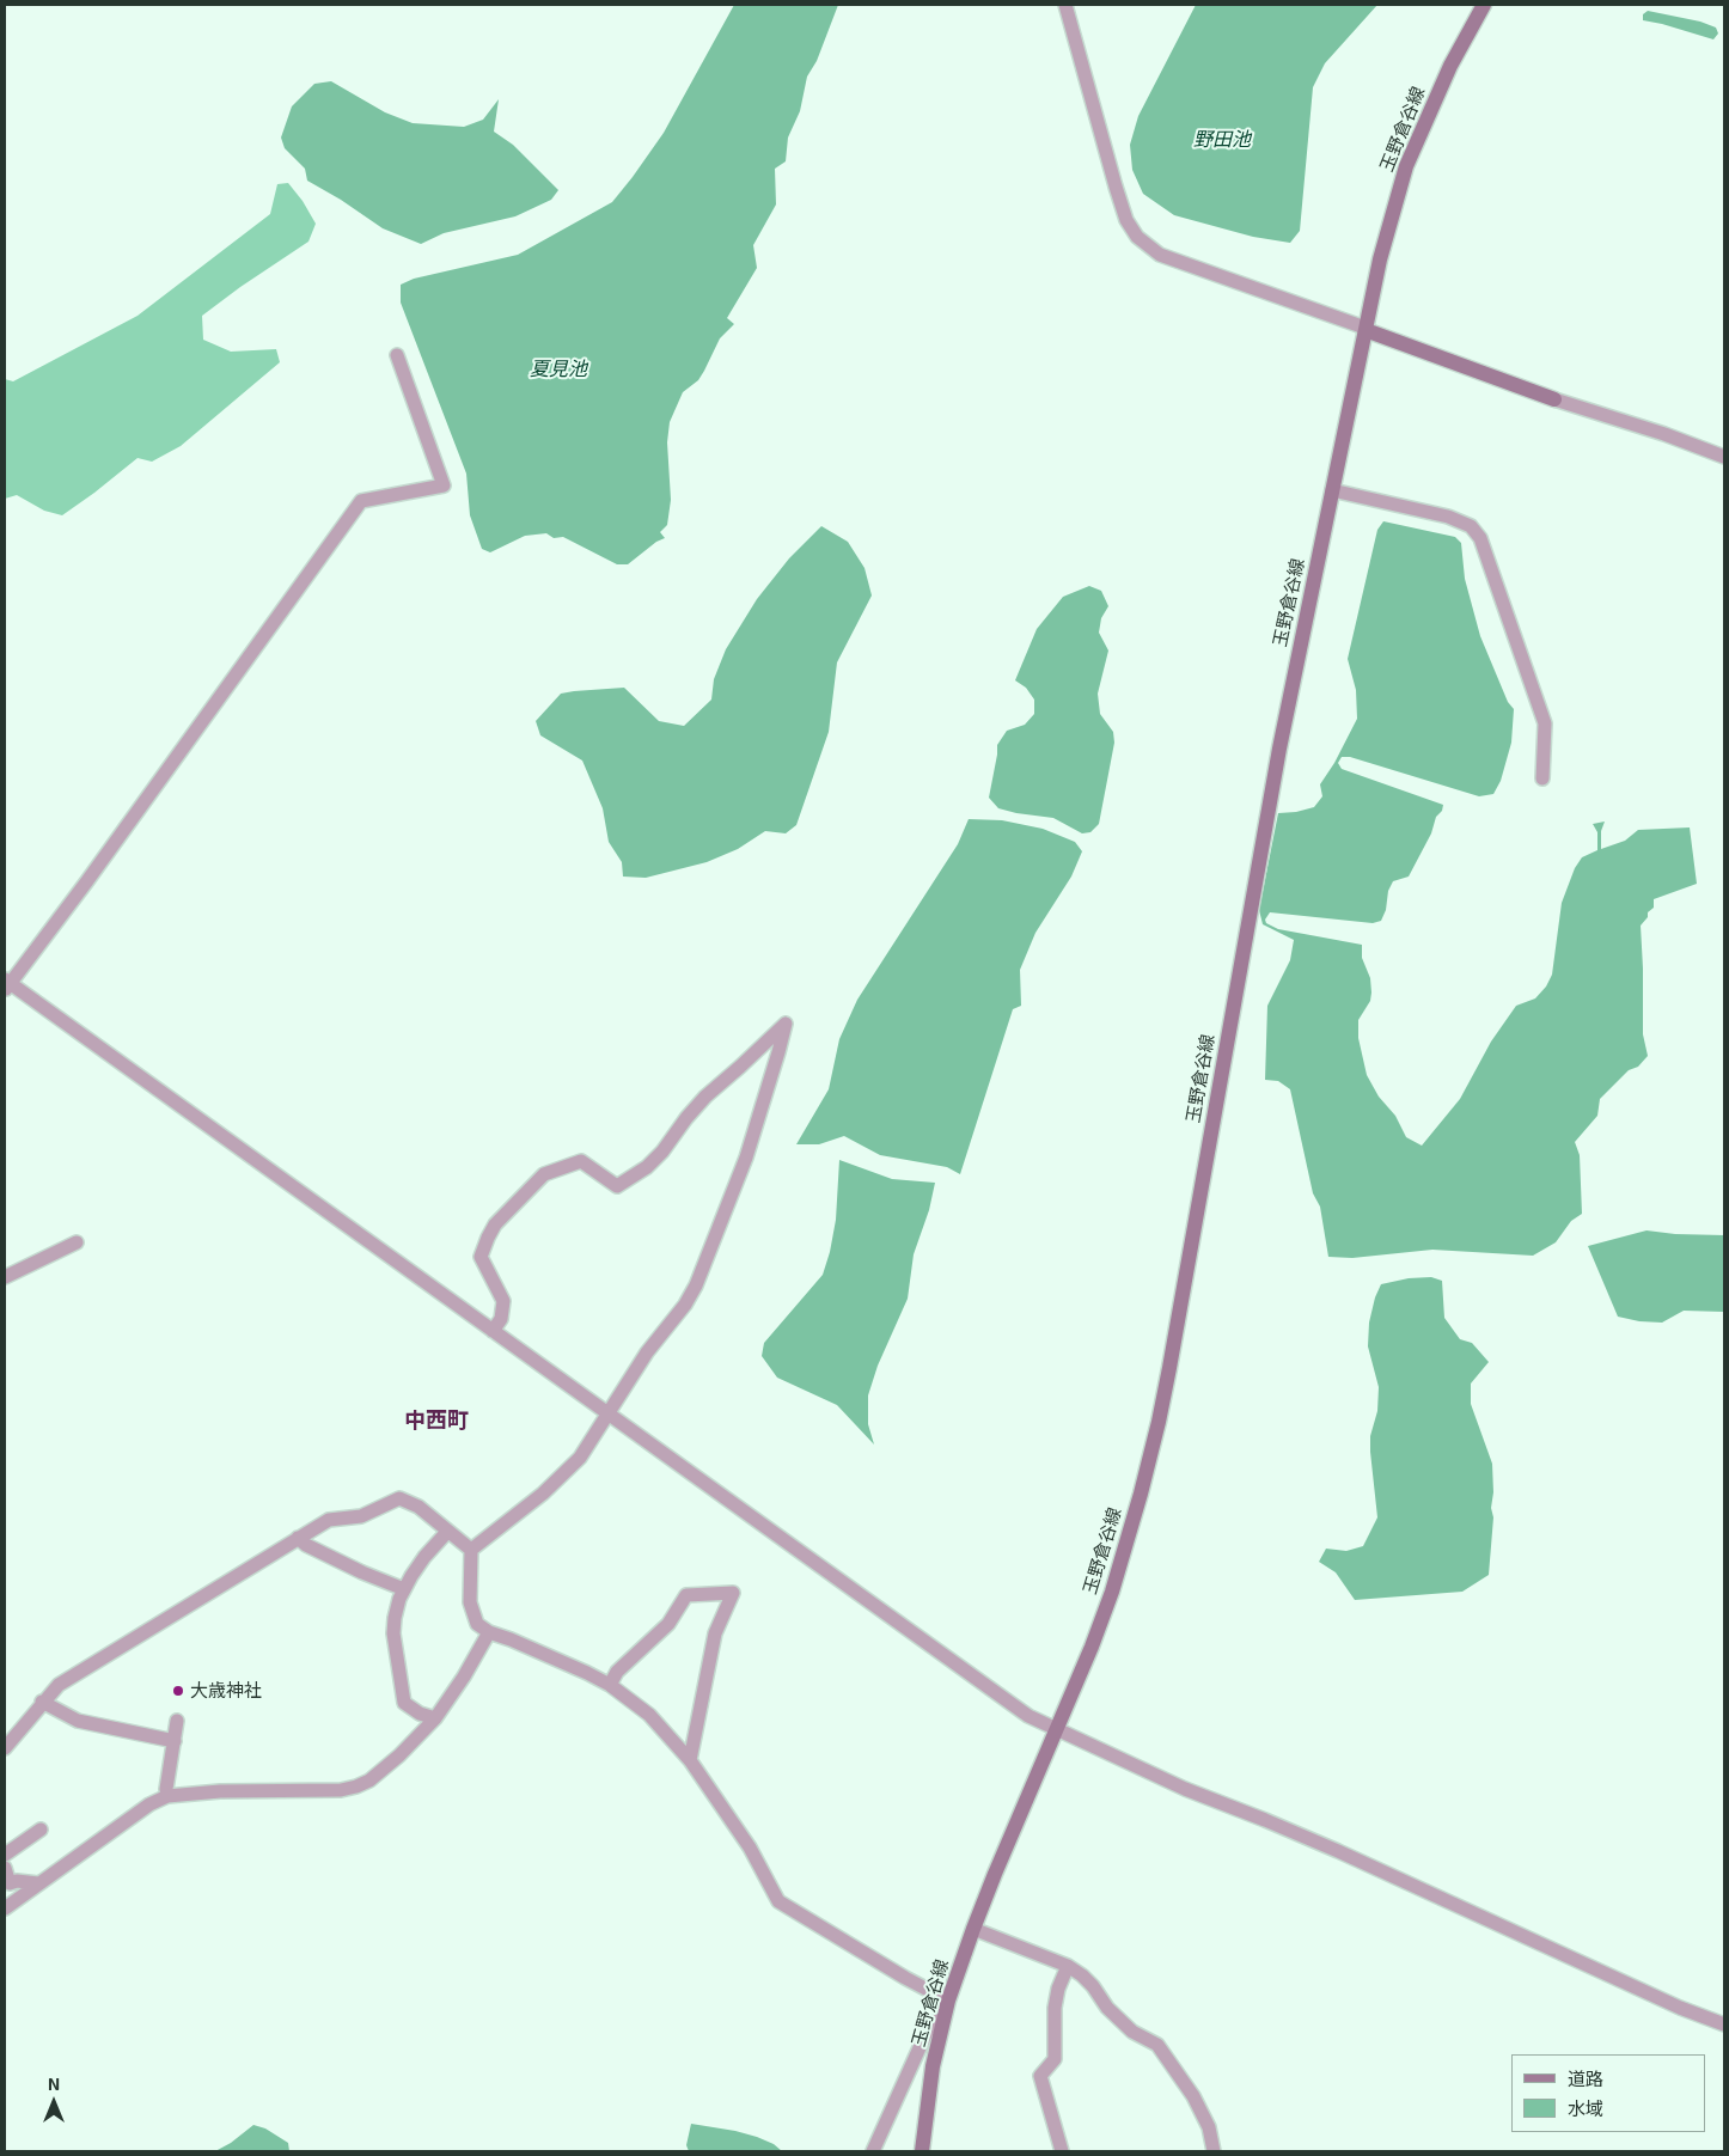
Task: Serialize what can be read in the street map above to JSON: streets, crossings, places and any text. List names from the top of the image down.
{
  "streets": {
    "main road": ["玉野倉谷線"]
  },
  "districts": ["中西町"],
  "water": ["野田池", "夏見池"],
  "places": ["大歳神社"],
  "legend": ["道路", "水域"],
  "north": "top"
}
